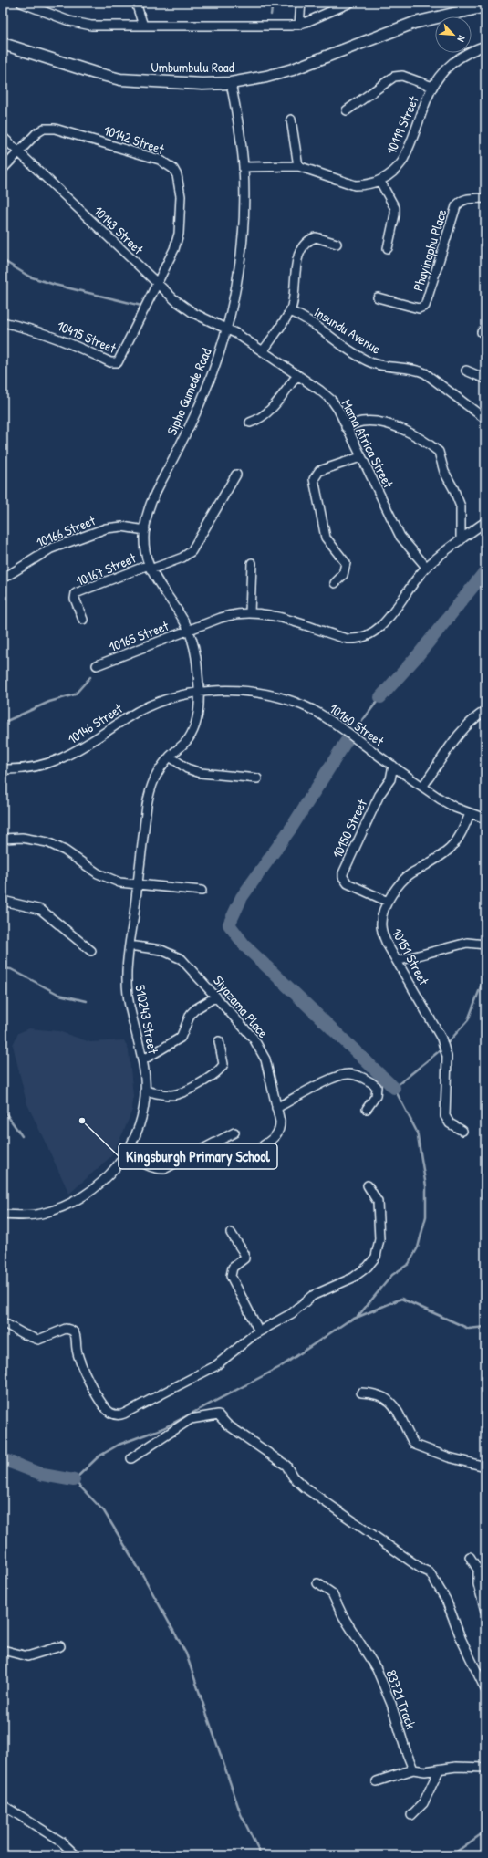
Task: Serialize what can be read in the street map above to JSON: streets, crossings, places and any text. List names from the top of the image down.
{
  "streets": {
    "main road": ["Umbumbulu Road"],
    "street": [
      "10119 Street",
      "10142 Street",
      "10143 Street",
      "Phayinaphu Place",
      "Insundu Avenue",
      "10415 Street",
      "Sipho Gumede Road",
      "Mama Africa Street",
      "10166 Street",
      "10167 Street",
      "10165 Street",
      "10146 Street",
      "10160 Street",
      "10150 Street",
      "10151 Street",
      "Siyazama Place",
      "510243 Street",
      "83721 Track"
    ]
  },
  "crossings": [
    ["Umbumbulu Road", "Sipho Gumede Road"],
    ["10119 Street", "Sipho Gumede Road"],
    ["10142 Street", "10143 Street"],
    ["10142 Street", "10415 Street"],
    ["10143 Street", "10415 Street"],
    ["10143 Street", "Sipho Gumede Road"],
    ["10143 Street", "Mama Africa Street"],
    ["Sipho Gumede Road", "Mama Africa Street"],
    ["Sipho Gumede Road", "10166 Street"],
    ["Sipho Gumede Road", "10167 Street"],
    ["Sipho Gumede Road", "10165 Street"],
    ["Sipho Gumede Road", "10146 Street"],
    ["Sipho Gumede Road", "10160 Street"],
    ["Sipho Gumede Road", "510243 Street"],
    ["Mama Africa Street", "10165 Street"],
    ["10146 Street", "10160 Street"],
    ["10146 Street", "510243 Street"],
    ["10160 Street", "10150 Street"],
    ["10160 Street", "10151 Street"],
    ["10160 Street", "510243 Street"],
    ["10150 Street", "10151 Street"],
    ["Siyazama Place", "510243 Street"]
  ],
  "places": ["Kingsburgh Primary School"],
  "north": "bottom right"
}
